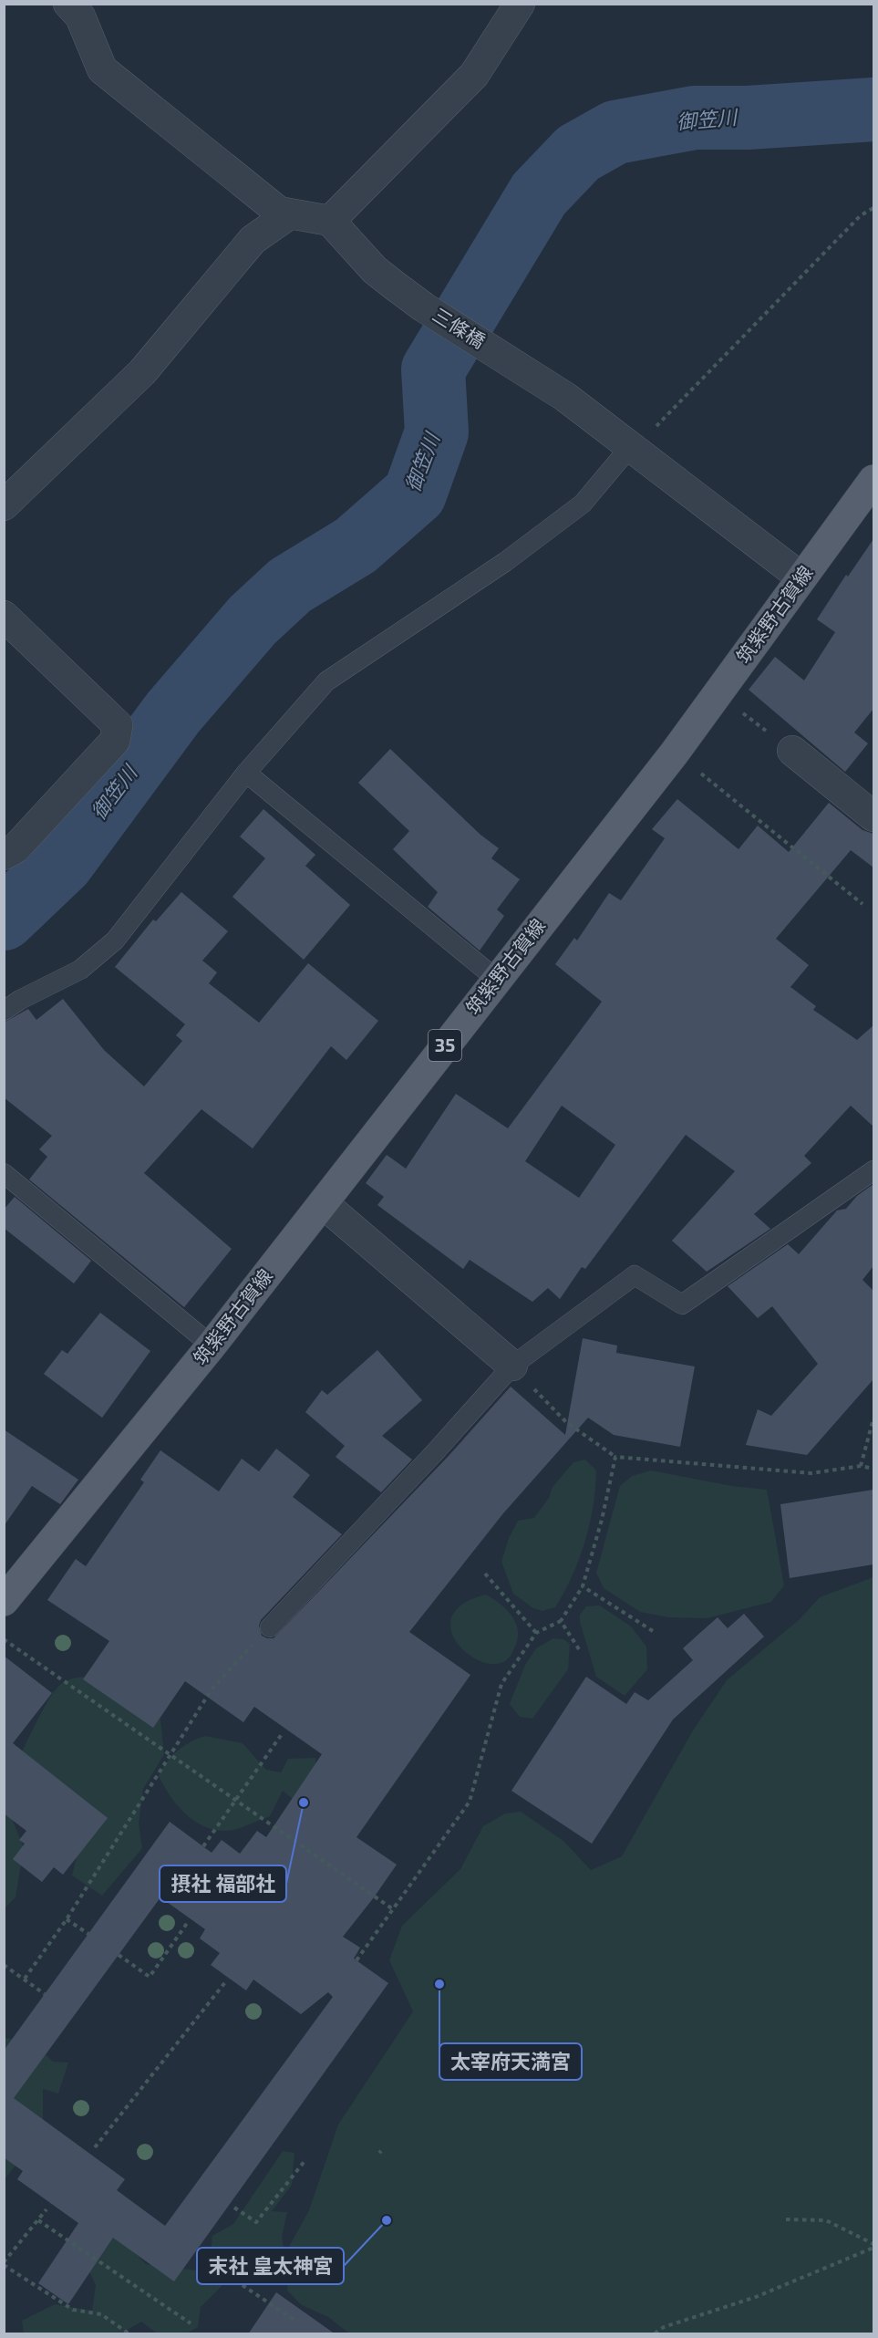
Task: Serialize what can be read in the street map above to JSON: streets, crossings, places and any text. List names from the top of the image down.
{
  "streets": {
    "main road": ["筑紫野古賀線", "35"],
    "street": ["三條橋"]
  },
  "crossings": [
    ["三條橋", "筑紫野古賀線"]
  ],
  "water": ["御笠川"],
  "places": ["摂社 福部社", "太宰府天満宮", "末社 皇太神宮"]
}
